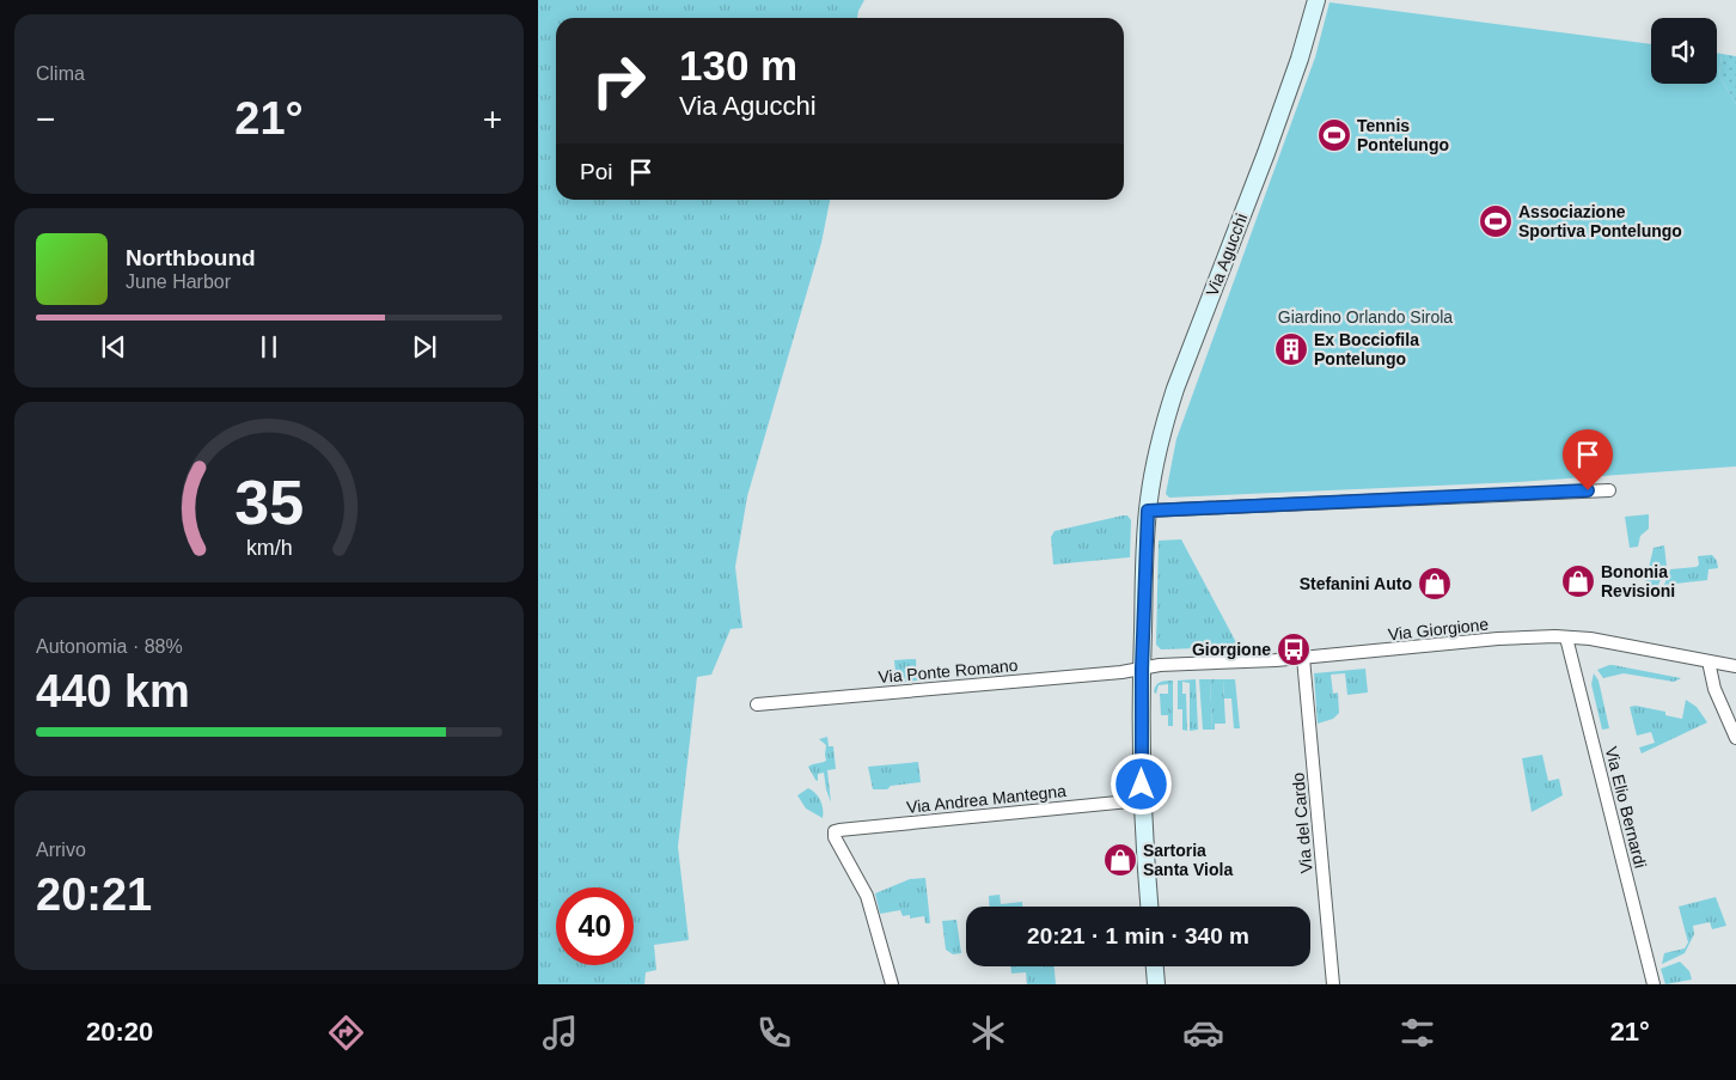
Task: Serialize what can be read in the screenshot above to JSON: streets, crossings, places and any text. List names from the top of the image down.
{
  "streets": {
    "street": [
      "Via Agucchi",
      "Via Giorgione",
      "Via Ponte Romano",
      "Via Andrea Mantegna",
      "Via Elio Bernardi",
      "Via del Cardo"
    ]
  },
  "crossings": [
    ["Via Agucchi", "Via Giorgione"],
    ["Via Agucchi", "Via Ponte Romano"],
    ["Via Agucchi", "Via Andrea Mantegna"],
    ["Via Giorgione", "Via Ponte Romano"],
    ["Via Giorgione", "Via Elio Bernardi"],
    ["Via Giorgione", "Via del Cardo"]
  ],
  "parks": ["Giardino Orlando Sirola"],
  "places": {
    "sports": ["Tennis Pontelungo", "Associazione Sportiva Pontelungo"],
    "building": ["Ex Bocciofila Pontelungo"],
    "shop": ["Bononia Revisioni", "Stefanini Auto", "Sartoria Santa Viola"],
    "bus stop": ["Giorgione"]
  },
  "page": {
    "tile": [
      "Clima",
      ["Autonomia · 88%", "440 km"],
      ["Arrivo", "20:21"]
    ],
    "turn": ["130 m", "Via Agucchi"],
    "heat": ["−", "21°", "+"],
    "then": "Poi",
    "song": ["Northbound", "June Harbor"],
    "limit": "40",
    "trip": "20:21 · 1 min · 340 m",
    "tabs": ["20:20", "21°"],
    "gauge": ["35", "km/h"]
  }
}
